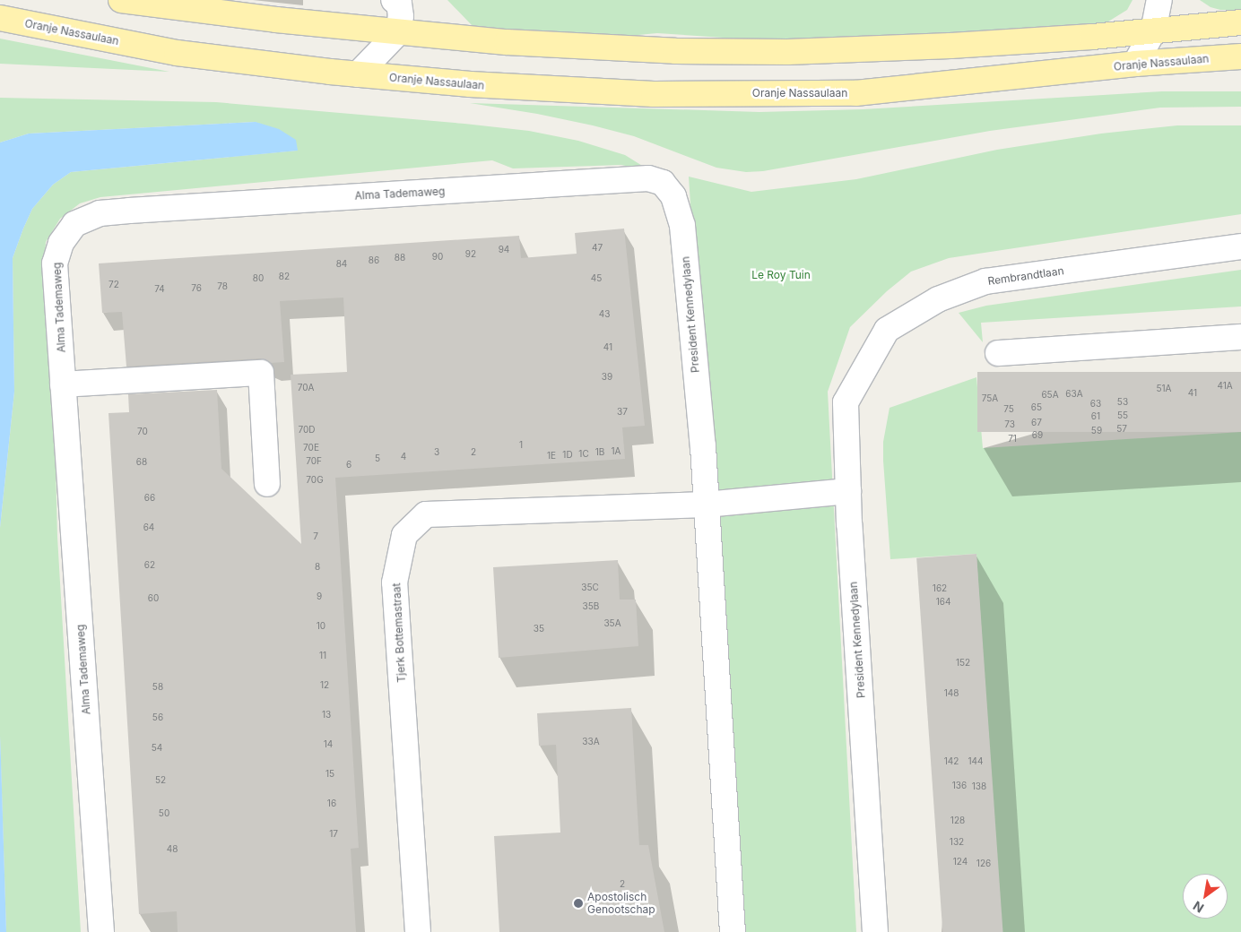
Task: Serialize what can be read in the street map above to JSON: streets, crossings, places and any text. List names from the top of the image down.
{
  "streets": {
    "main road": ["Oranje Nassaulaan"],
    "street": [
      "Alma Tademaweg",
      "Rembrandtlaan",
      "President Kennedylaan",
      "Tjerk Bottemastraat"
    ]
  },
  "crossings": [
    ["Alma Tademaweg", "President Kennedylaan"],
    ["Rembrandtlaan", "President Kennedylaan"],
    ["President Kennedylaan", "Tjerk Bottemastraat"]
  ],
  "parks": ["Le Roy Tuin"],
  "places": ["Apostolisch Genootschap"],
  "house_numbers": [
    "47",
    "94",
    "92",
    "90",
    "88",
    "86",
    "84",
    "82",
    "80",
    "45",
    "72",
    "78",
    "76",
    "74",
    "43",
    "41",
    "39",
    "41A",
    "70A",
    "51A",
    "41",
    "63A",
    "65A",
    "75A",
    "53",
    "63",
    "65",
    "75",
    "37",
    "55",
    "61",
    "67",
    "73",
    "57",
    "70D",
    "59",
    "70",
    "69",
    "71",
    "1",
    "70E",
    "1A",
    "3",
    "2",
    "1B",
    "1C",
    "1D",
    "1E",
    "4",
    "5",
    "70F",
    "68",
    "6",
    "70G",
    "66",
    "64",
    "7",
    "62",
    "8",
    "35C",
    "162",
    "9",
    "60",
    "164",
    "35B",
    "35A",
    "10",
    "35",
    "11",
    "152",
    "12",
    "58",
    "148",
    "13",
    "56",
    "33A",
    "14",
    "54",
    "142",
    "144",
    "15",
    "52",
    "136",
    "138",
    "16",
    "50",
    "128",
    "17",
    "132",
    "48",
    "124",
    "126",
    "2"
  ],
  "north": "bottom left"
}
